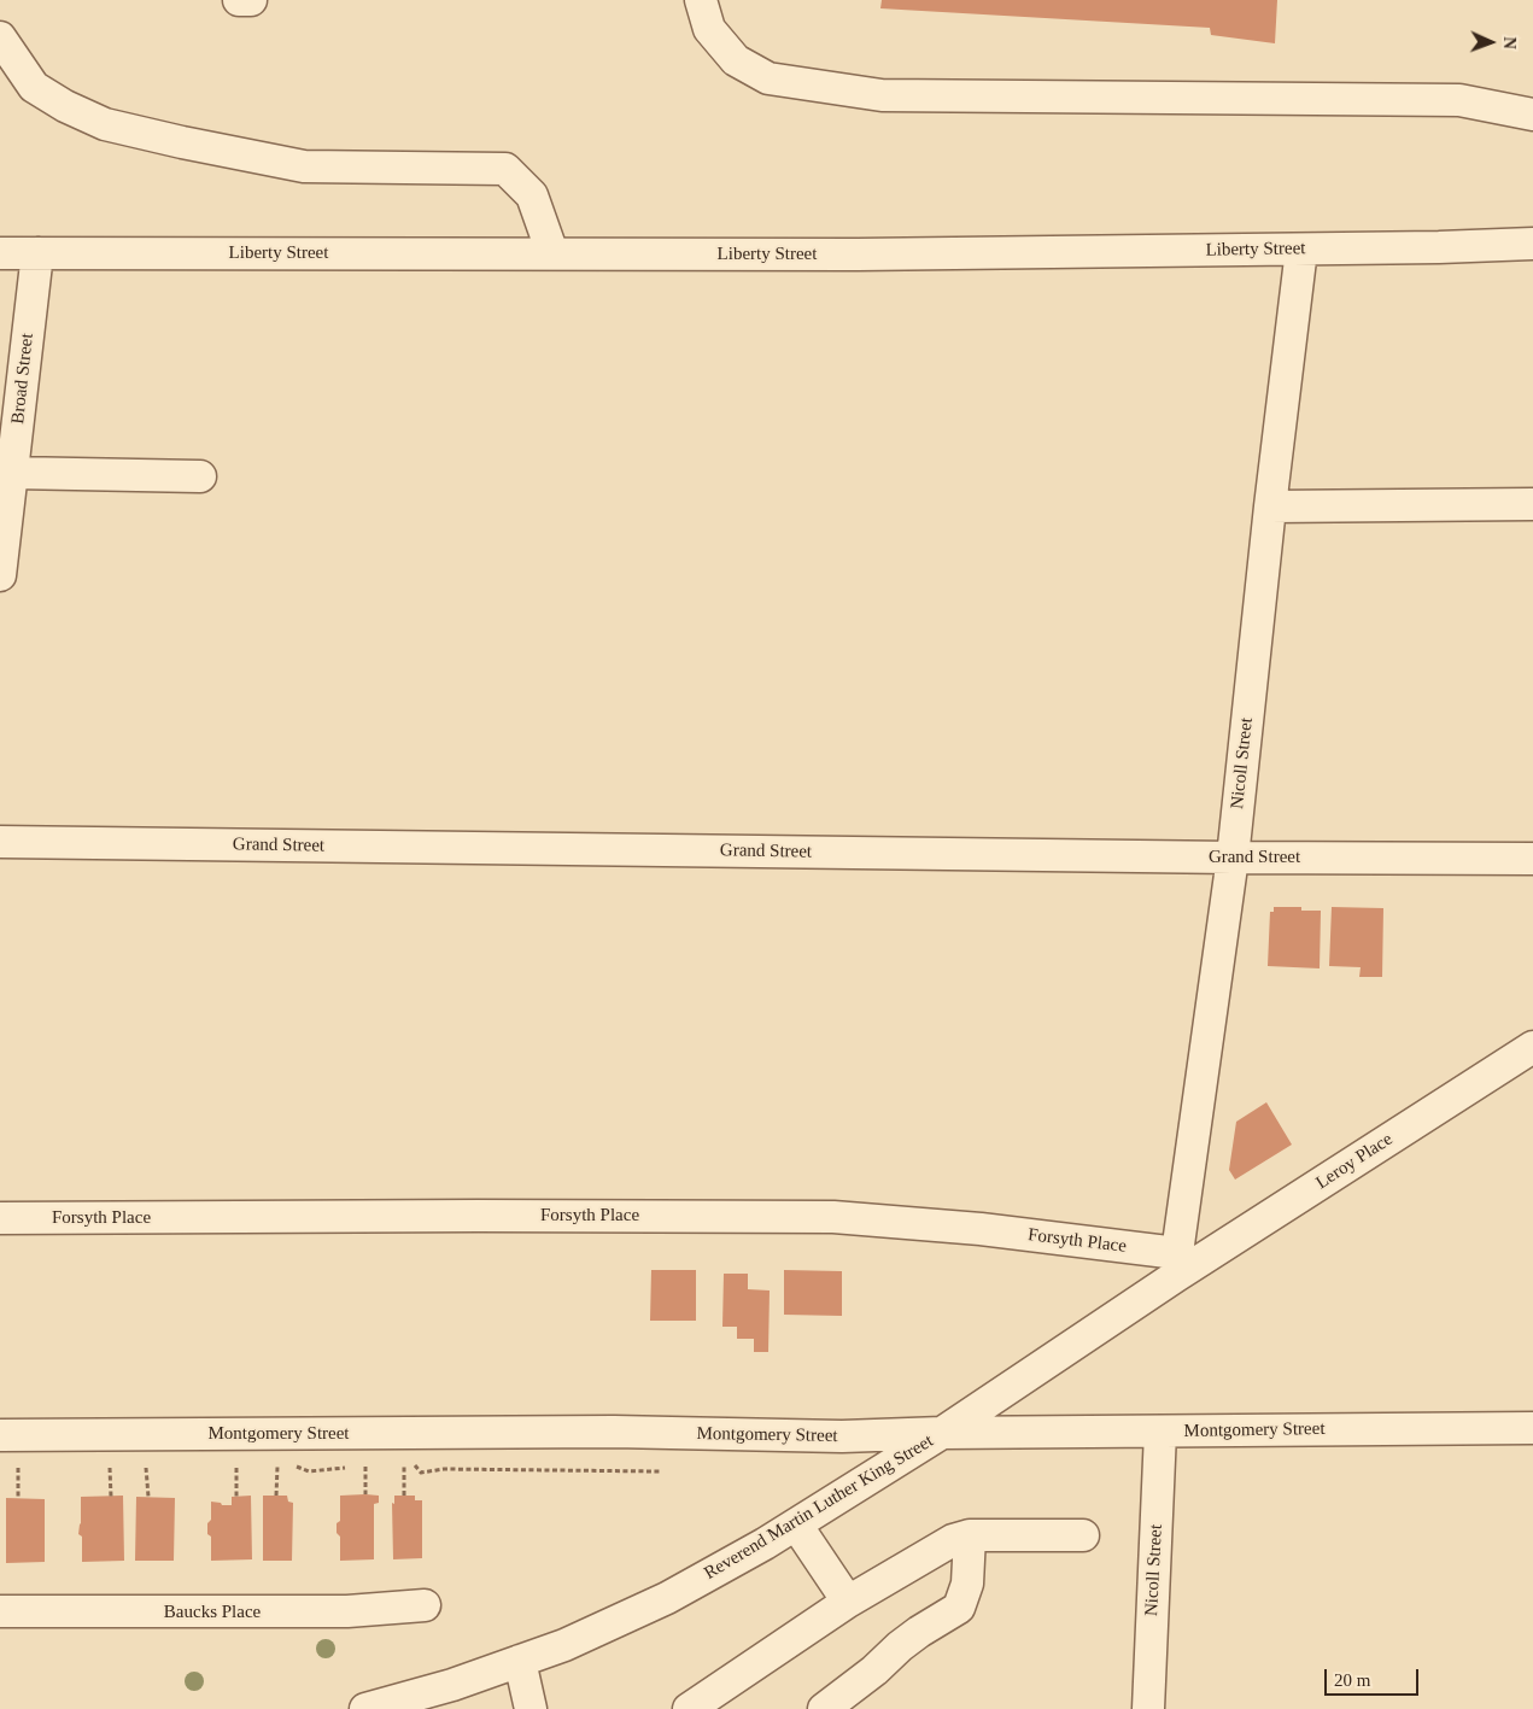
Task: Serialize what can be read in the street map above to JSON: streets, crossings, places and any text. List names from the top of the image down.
{
  "streets": {
    "street": [
      "Liberty Street",
      "Broad Street",
      "Nicoll Street",
      "Grand Street",
      "Leroy Place",
      "Forsyth Place",
      "Montgomery Street",
      "Reverend Martin Luther King Street",
      "Baucks Place"
    ]
  },
  "crossings": [
    ["Liberty Street", "Broad Street"],
    ["Liberty Street", "Nicoll Street"],
    ["Nicoll Street", "Grand Street"],
    ["Nicoll Street", "Leroy Place"],
    ["Nicoll Street", "Forsyth Place"],
    ["Nicoll Street", "Montgomery Street"],
    ["Nicoll Street", "Reverend Martin Luther King Street"],
    ["Leroy Place", "Forsyth Place"],
    ["Leroy Place", "Reverend Martin Luther King Street"],
    ["Forsyth Place", "Reverend Martin Luther King Street"],
    ["Montgomery Street", "Reverend Martin Luther King Street"]
  ],
  "scale_bar": "20 m",
  "north": "right"
}
